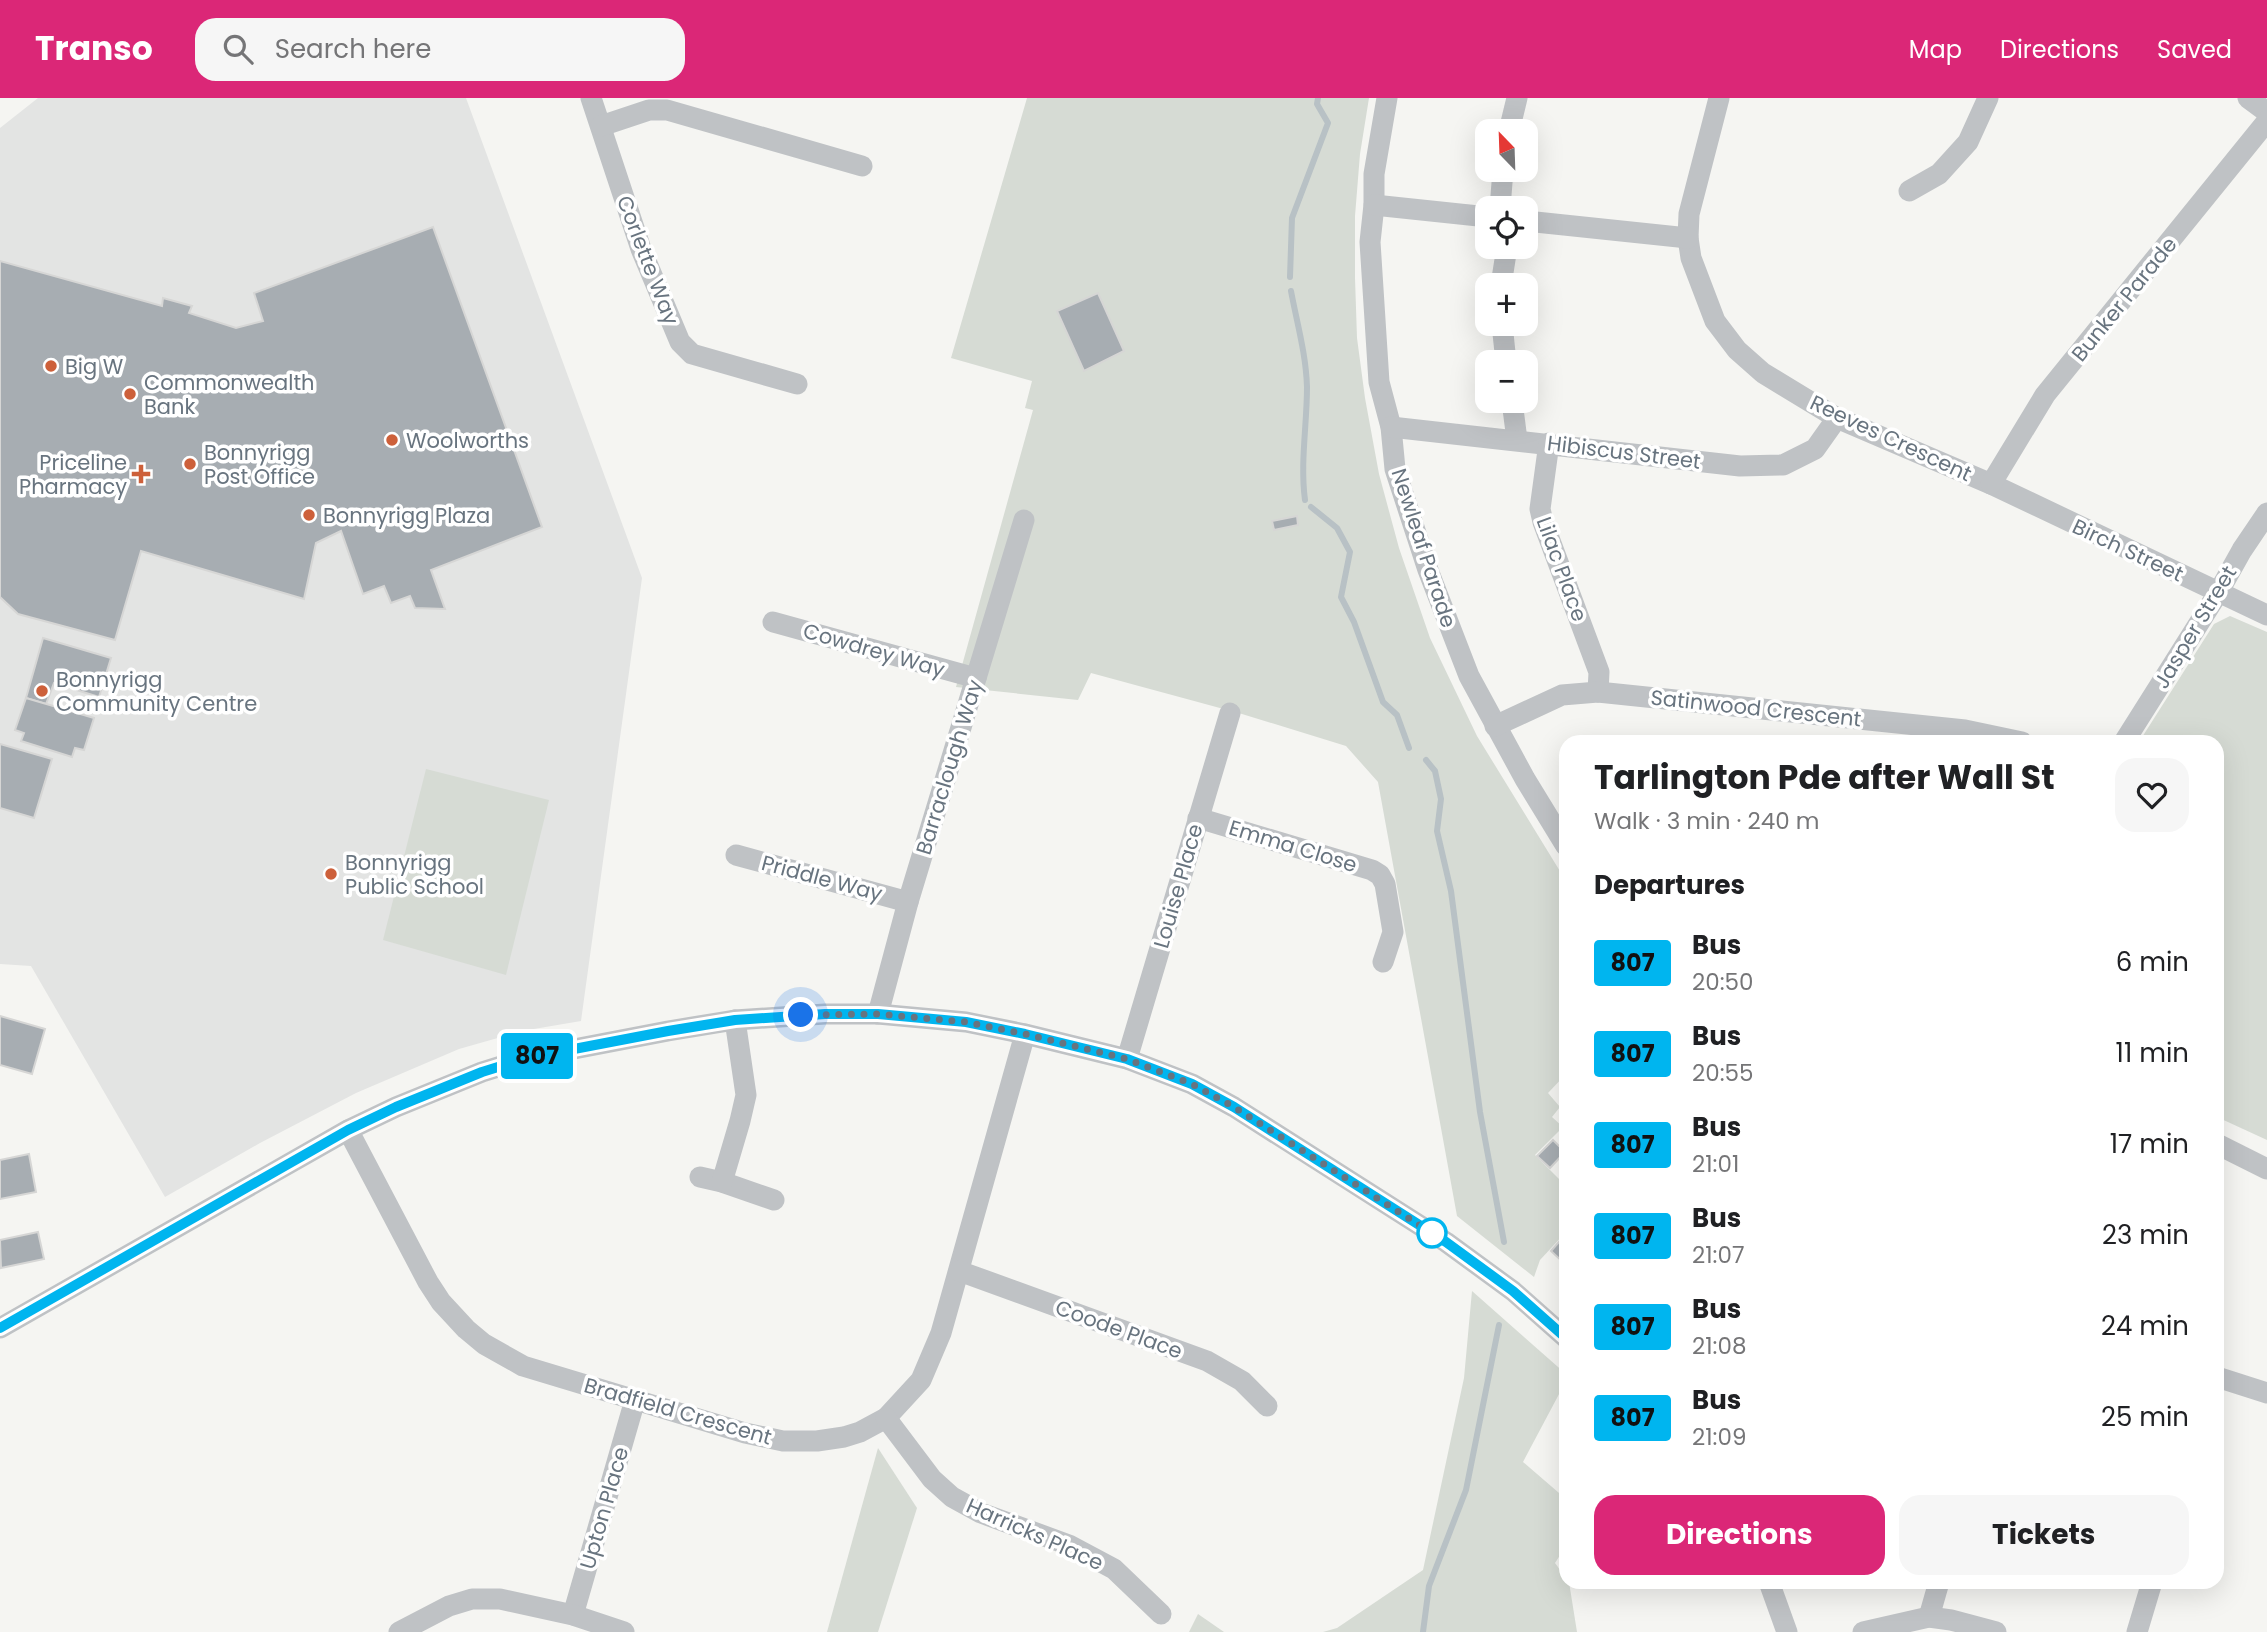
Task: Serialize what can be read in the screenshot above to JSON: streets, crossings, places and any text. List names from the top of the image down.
{
  "streets": {
    "street": [
      "Corlette Way",
      "Bunker Parade",
      "Reeves Crescent",
      "Hibiscus Street",
      "Newleaf Parade",
      "Birch Street",
      "Lilac Place",
      "Jasper Street",
      "Cowdrey Way",
      "Satinwood Crescent",
      "Barraclough Way",
      "Emma Close",
      "Priddle Way",
      "Louise Place",
      "Coode Place",
      "Bradfield Crescent",
      "Upton Place",
      "Harricks Place"
    ]
  },
  "crossings": [
    ["Bunker Parade", "Reeves Crescent"],
    ["Bunker Parade", "Birch Street"],
    ["Reeves Crescent", "Hibiscus Street"],
    ["Reeves Crescent", "Birch Street"],
    ["Hibiscus Street", "Newleaf Parade"],
    ["Hibiscus Street", "Lilac Place"],
    ["Newleaf Parade", "Satinwood Crescent"],
    ["Birch Street", "Jasper Street"],
    ["Lilac Place", "Satinwood Crescent"],
    ["Cowdrey Way", "Barraclough Way"],
    ["Barraclough Way", "Priddle Way"],
    ["Emma Close", "Louise Place"],
    ["Coode Place", "Bradfield Crescent"],
    ["Bradfield Crescent", "Upton Place"],
    ["Bradfield Crescent", "Harricks Place"]
  ],
  "places": {
    "other": [
      "Big W",
      "Commonwealth Bank",
      "Woolworths",
      "Bonnyrigg Post Office",
      "Bonnyrigg Plaza",
      "Bonnyrigg Community Centre",
      "Bonnyrigg Public School"
    ],
    "health": ["Priceline Pharmacy"]
  },
  "lines": ["bus line 807"],
  "north": "top left",
  "page": {
    "header": "Transo",
    "search": "Search here",
    "nav": ["Map", "Directions", "Saved"],
    "on_map": "807",
    "map_buttons": ["+", "−"],
    "heading": [
      ["Tarlington Pde after Wall St", "Walk · 3 min · 240 m"],
      "Departures"
    ],
    "list": [
      {
        "mark": "807",
        "name": "Bus",
        "note": "20:50",
        "value": "6 min"
      },
      {
        "mark": "807",
        "name": "Bus",
        "note": "20:55",
        "value": "11 min"
      },
      {
        "mark": "807",
        "name": "Bus",
        "note": "21:01",
        "value": "17 min"
      },
      {
        "mark": "807",
        "name": "Bus",
        "note": "21:07",
        "value": "23 min"
      },
      {
        "mark": "807",
        "name": "Bus",
        "note": "21:08",
        "value": "24 min"
      },
      {
        "mark": "807",
        "name": "Bus",
        "note": "21:09",
        "value": "25 min"
      }
    ],
    "buttons": ["Directions", "Tickets"]
  }
}
